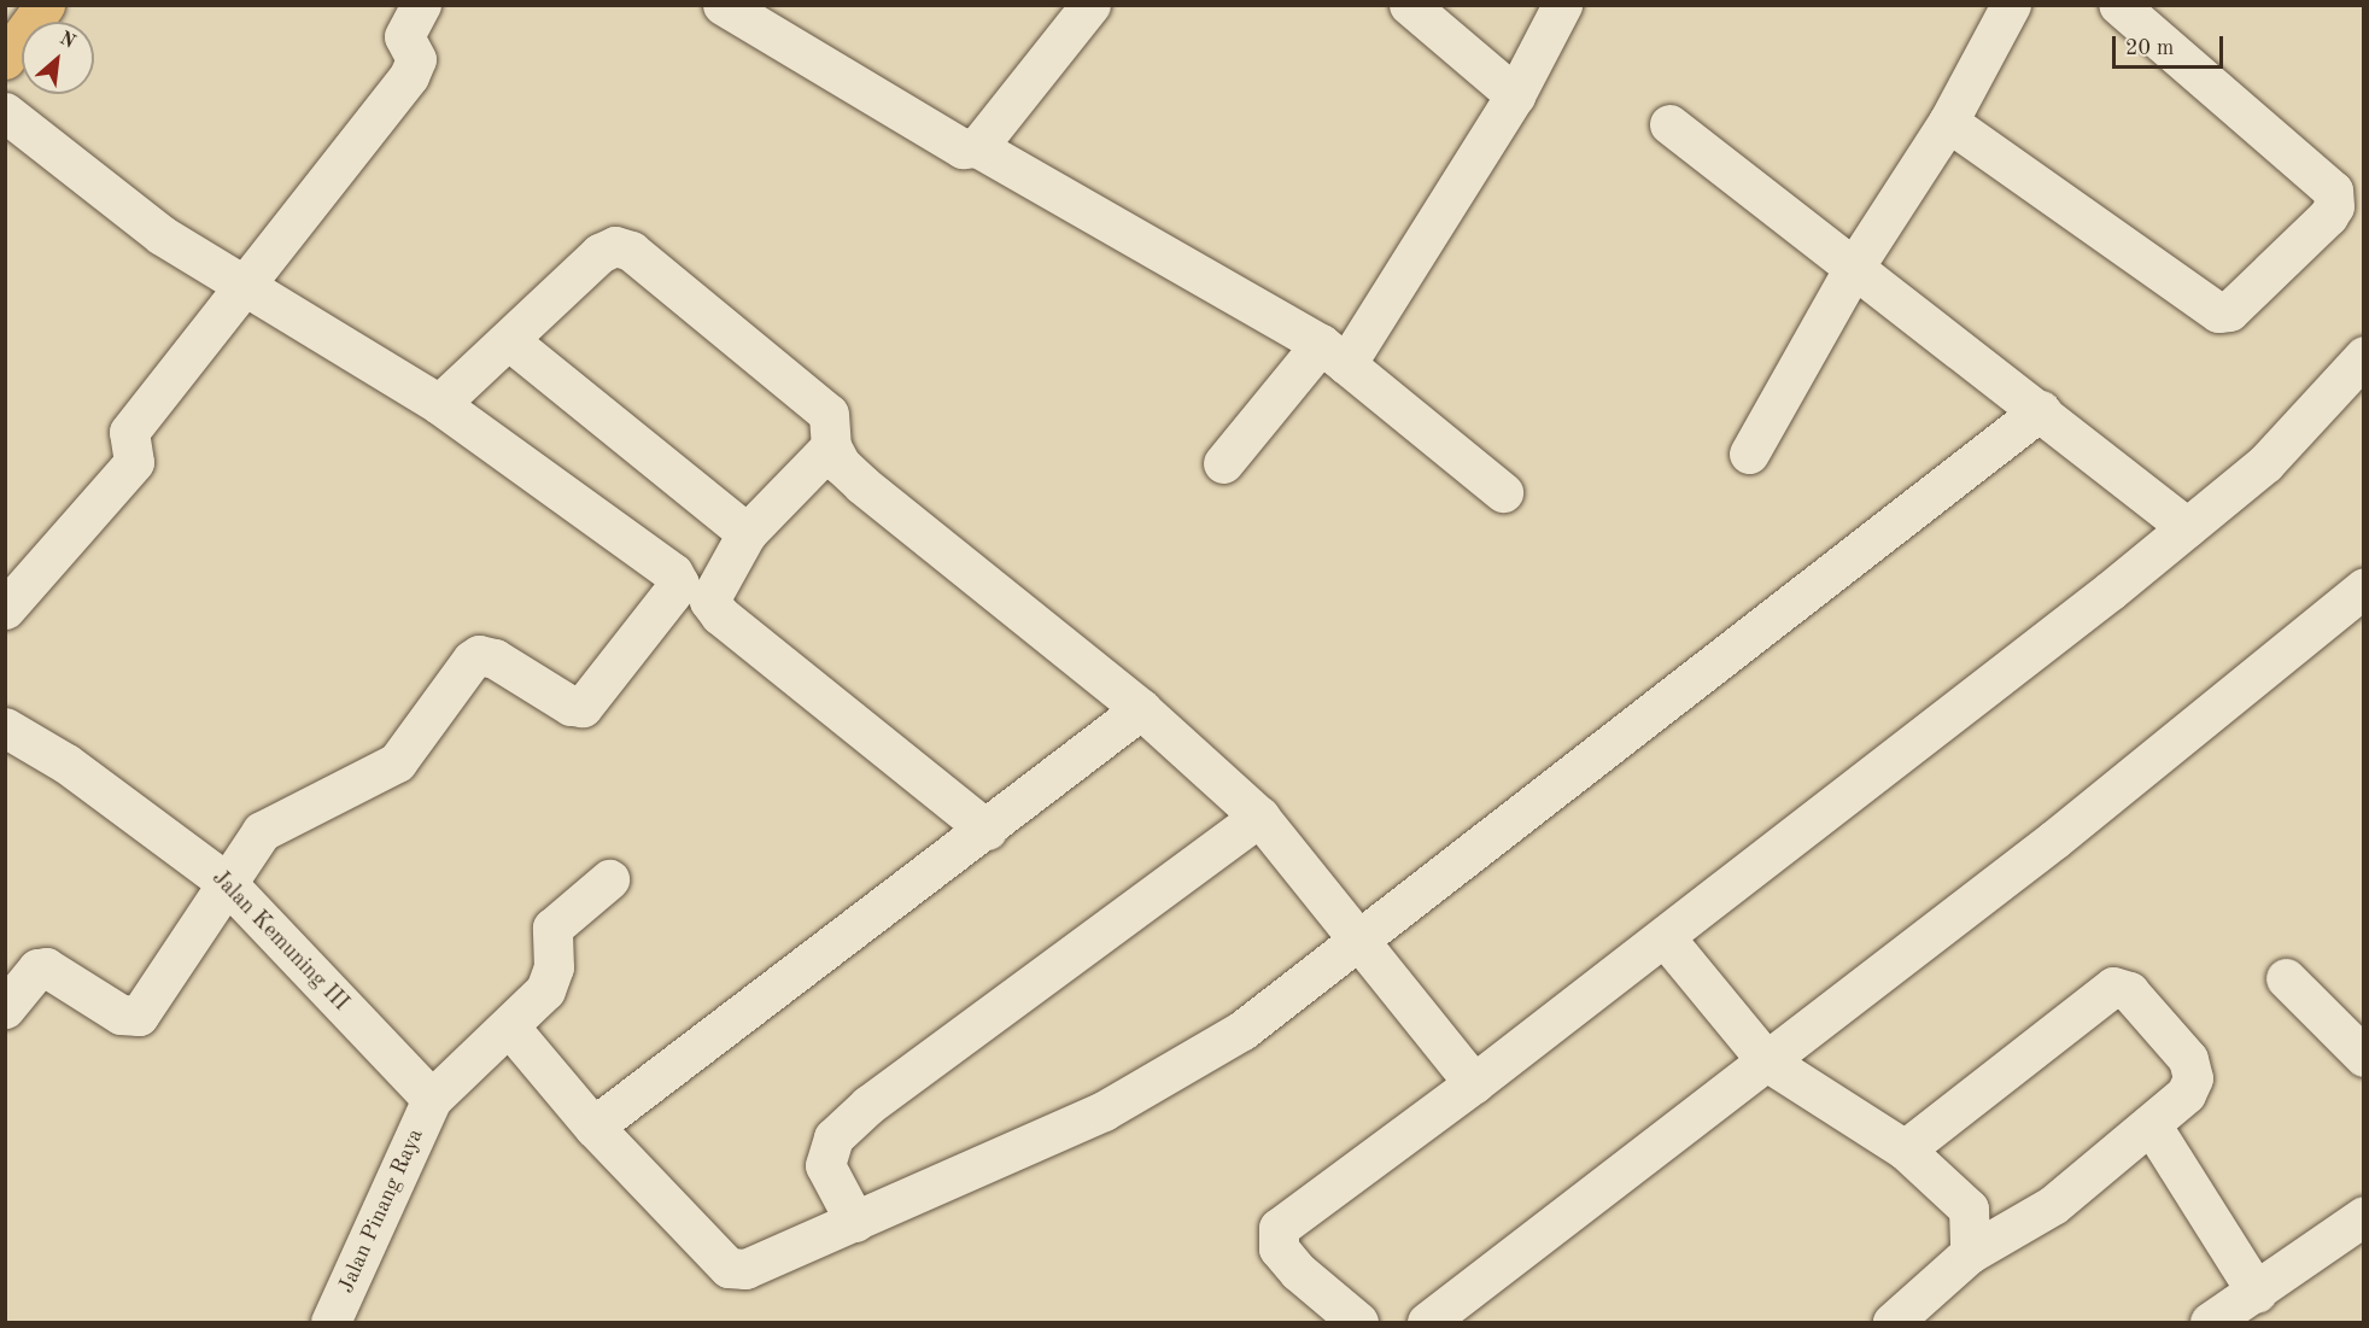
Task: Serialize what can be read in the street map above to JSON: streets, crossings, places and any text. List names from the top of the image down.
{
  "streets": {
    "street": ["Jalan Kemuning III", "Jalan Pinang Raya"]
  },
  "crossings": [
    ["Jalan Kemuning III", "Jalan Pinang Raya"]
  ],
  "scale_bar": "20 m",
  "north": "top right"
}
